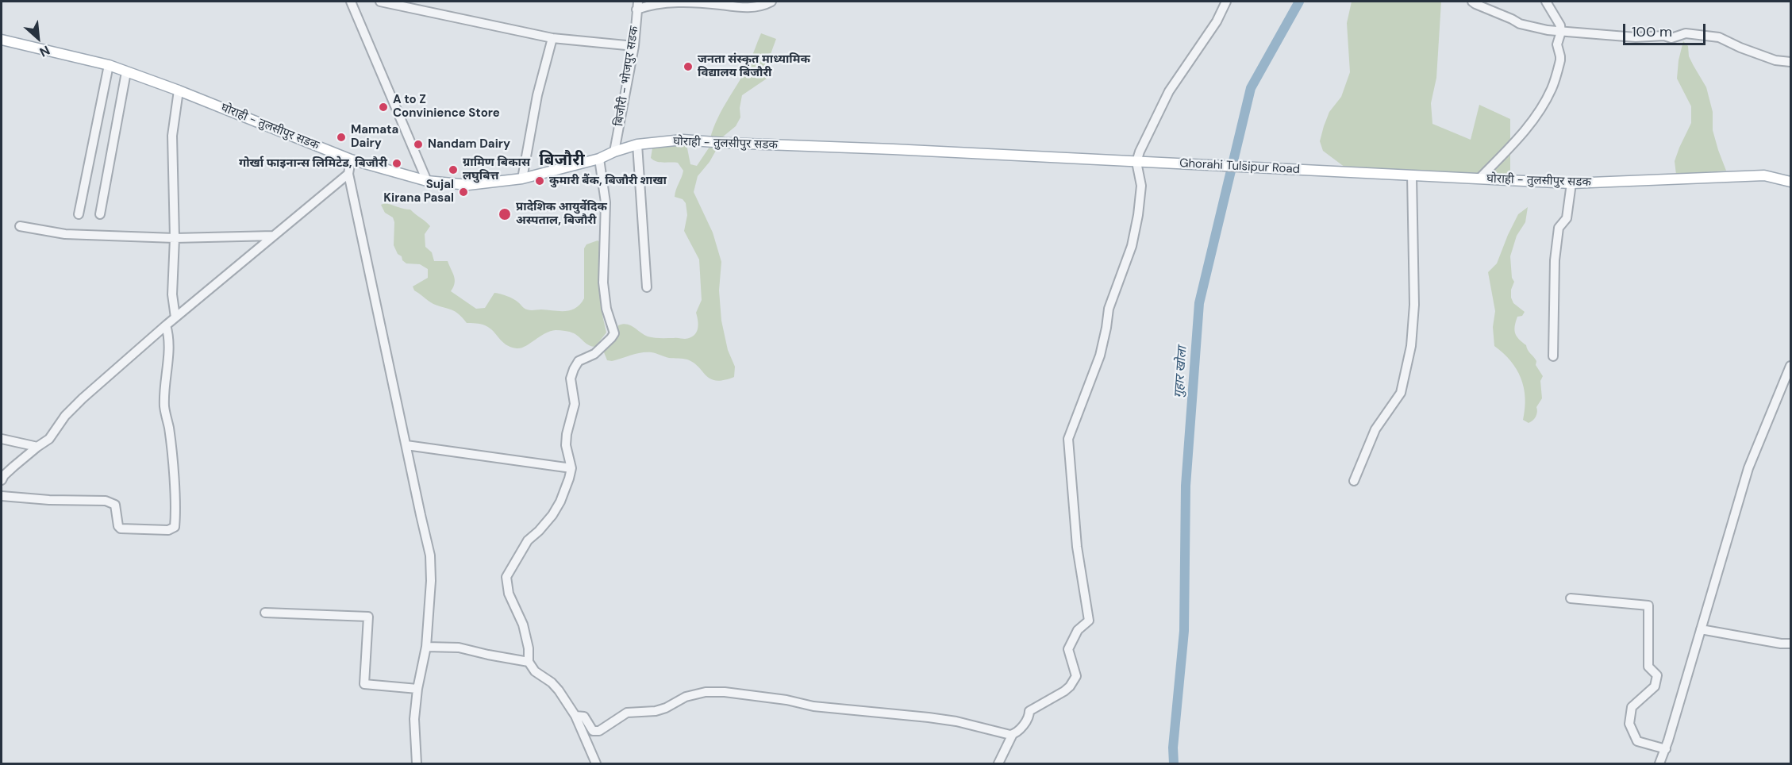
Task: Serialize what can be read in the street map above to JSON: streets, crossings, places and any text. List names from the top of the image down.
{
  "streets": {
    "main road": ["घोराही - तुलसीपुर सडक", "Ghorahi Tulsipur Road"],
    "street": ["बिजौरी - भोजपुर सडक"]
  },
  "crossings": [
    ["बिजौरी - भोजपुर सडक", "घोराही - तुलसीपुर सडक"],
    ["घोराही - तुलसीपुर सडक", "Ghorahi Tulsipur Road"]
  ],
  "districts": ["बिजौरी"],
  "water": ["गुहार खोला"],
  "places": [
    "जनता संस्कृत माध्यामिक विद्यालय बिजौरी",
    "A to Z Convinience Store",
    "Mamata Dairy",
    "Nandam Dairy",
    "गोर्खा फाइनान्स लिमिटेड, बिजौरी",
    "ग्रामिण बिकास लघुबित्त",
    "कुमारी बैंक, बिजौरी शाखा",
    "Sujal Kirana Pasal",
    "प्रादेशिक आयुर्वेदिक अस्पताल, बिजौरी"
  ],
  "scale_bar": "100 m",
  "north": "bottom right"
}
